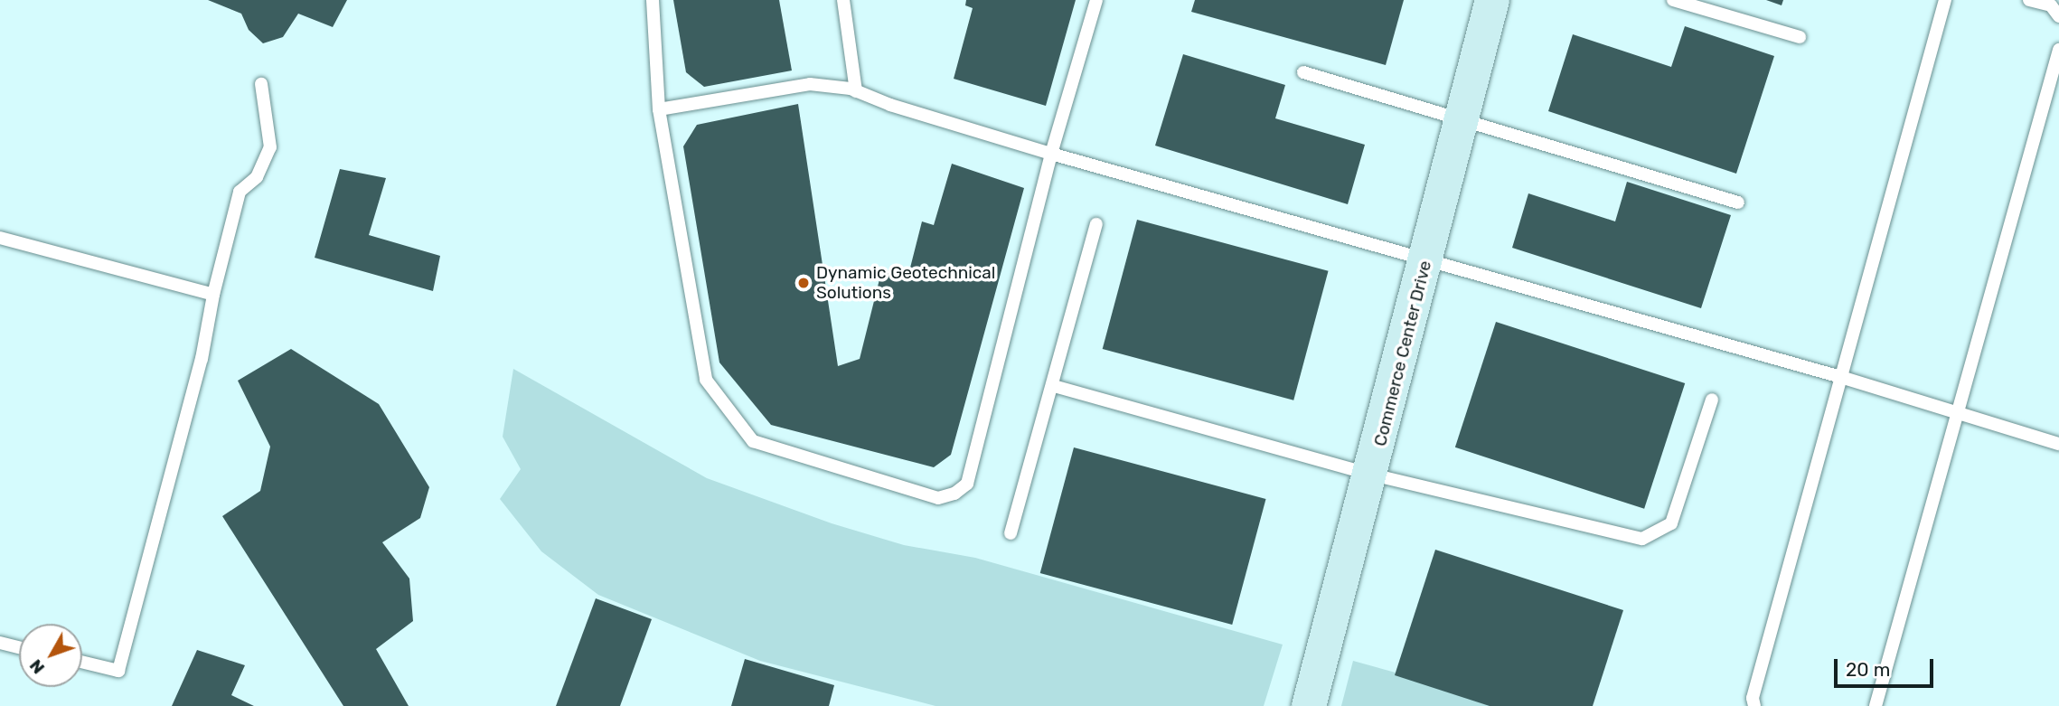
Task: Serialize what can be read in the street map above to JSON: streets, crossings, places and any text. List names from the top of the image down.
{
  "streets": {
    "street": ["Commerce Center Drive"]
  },
  "places": ["Dynamic Geotechnical Solutions"],
  "scale_bar": "20 m",
  "north": "bottom left"
}
